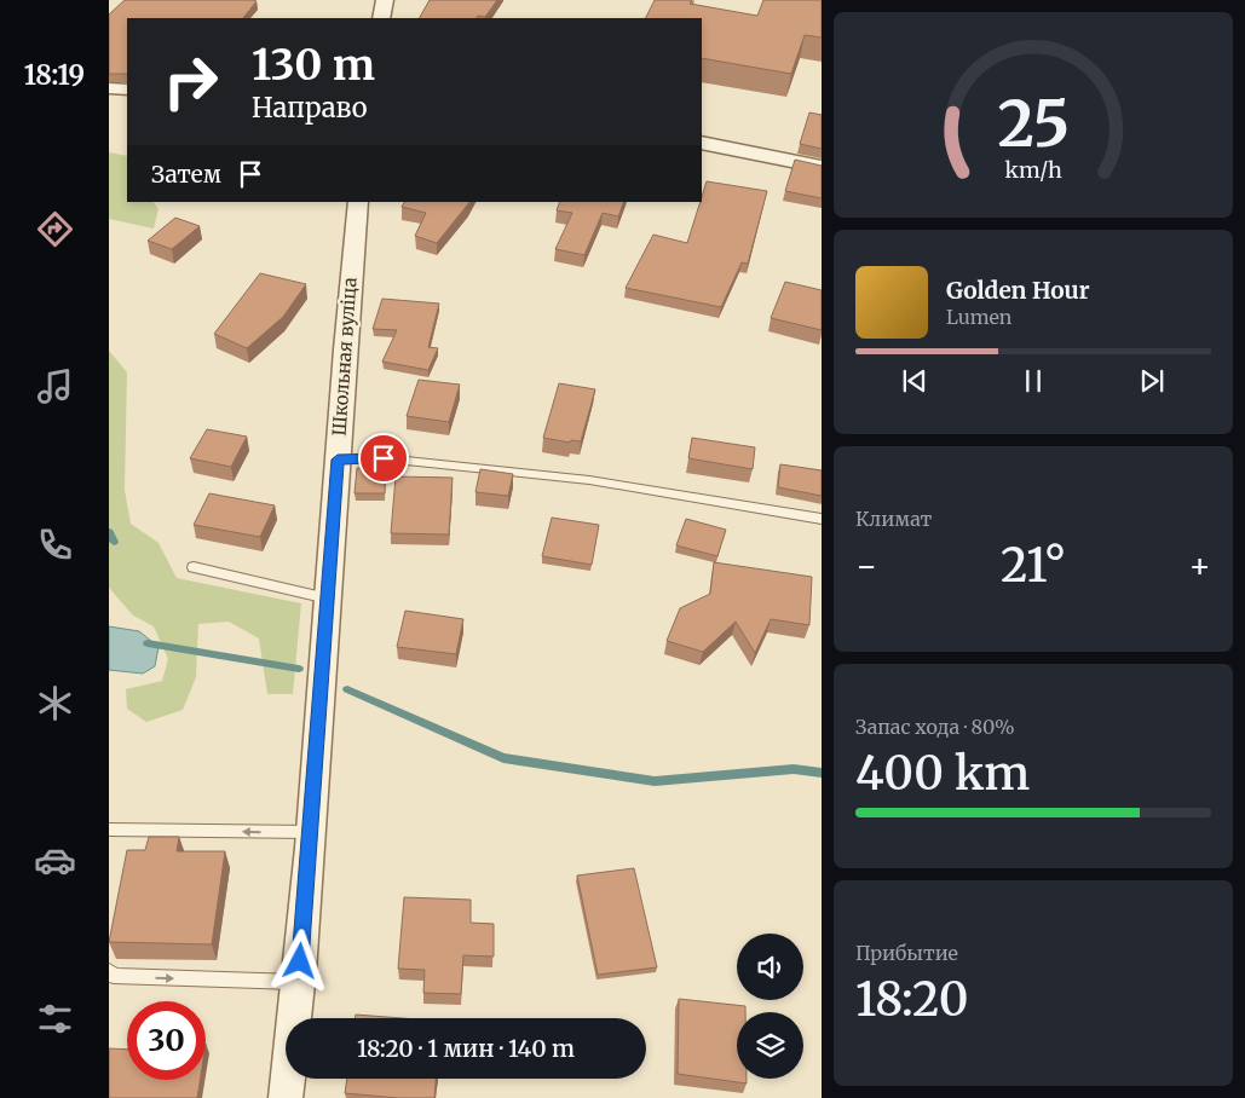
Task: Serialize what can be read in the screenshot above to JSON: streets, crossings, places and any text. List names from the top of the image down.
{
  "streets": {
    "street": ["Школьная вуліца"]
  },
  "page": {
    "tabs": "18:19",
    "turn": ["130 m", "Направо"],
    "then": "Затем",
    "song": ["Golden Hour", "Lumen"],
    "tile": [
      "Климат",
      ["Запас хода · 80%", "400 km"],
      ["Прибытие", "18:20"]
    ],
    "heat": ["−", "21°", "+"],
    "limit": "30",
    "trip": "18:20 · 1 мин · 140 m",
    "gauge": ["25", "km/h"]
  }
}
